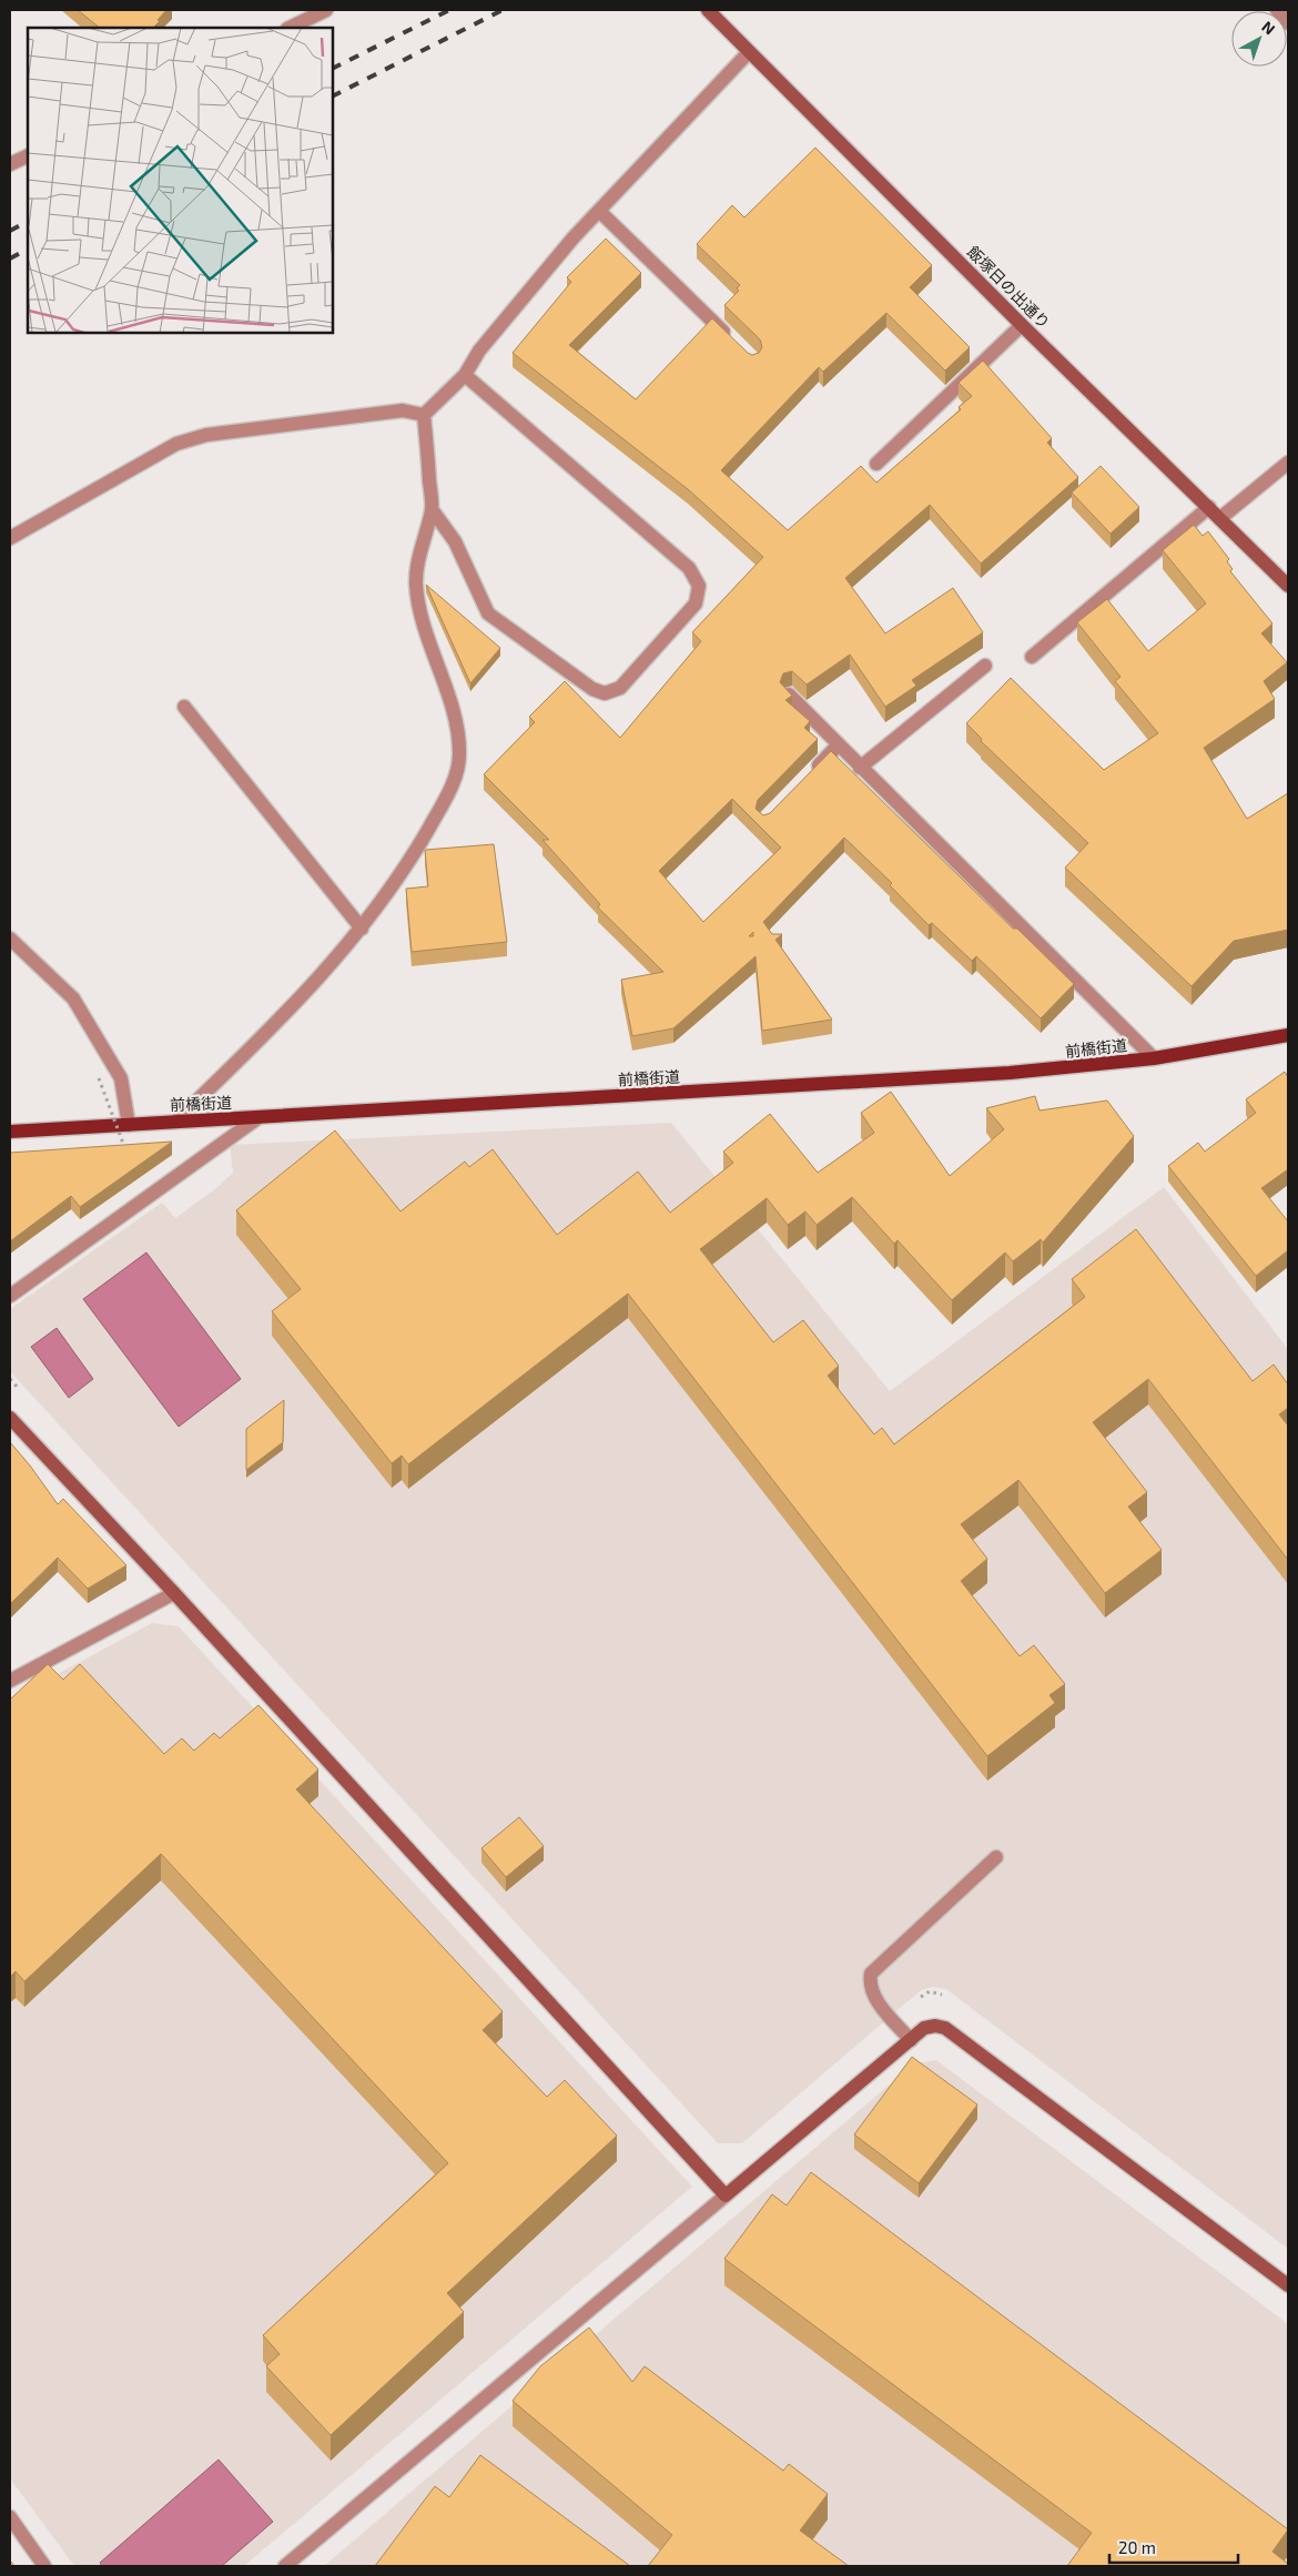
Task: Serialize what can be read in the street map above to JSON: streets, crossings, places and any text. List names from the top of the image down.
{
  "streets": {
    "main road": ["前橋街道"],
    "street": ["飯塚日の出通り"]
  },
  "scale_bar": "20 m",
  "north": "top right"
}
